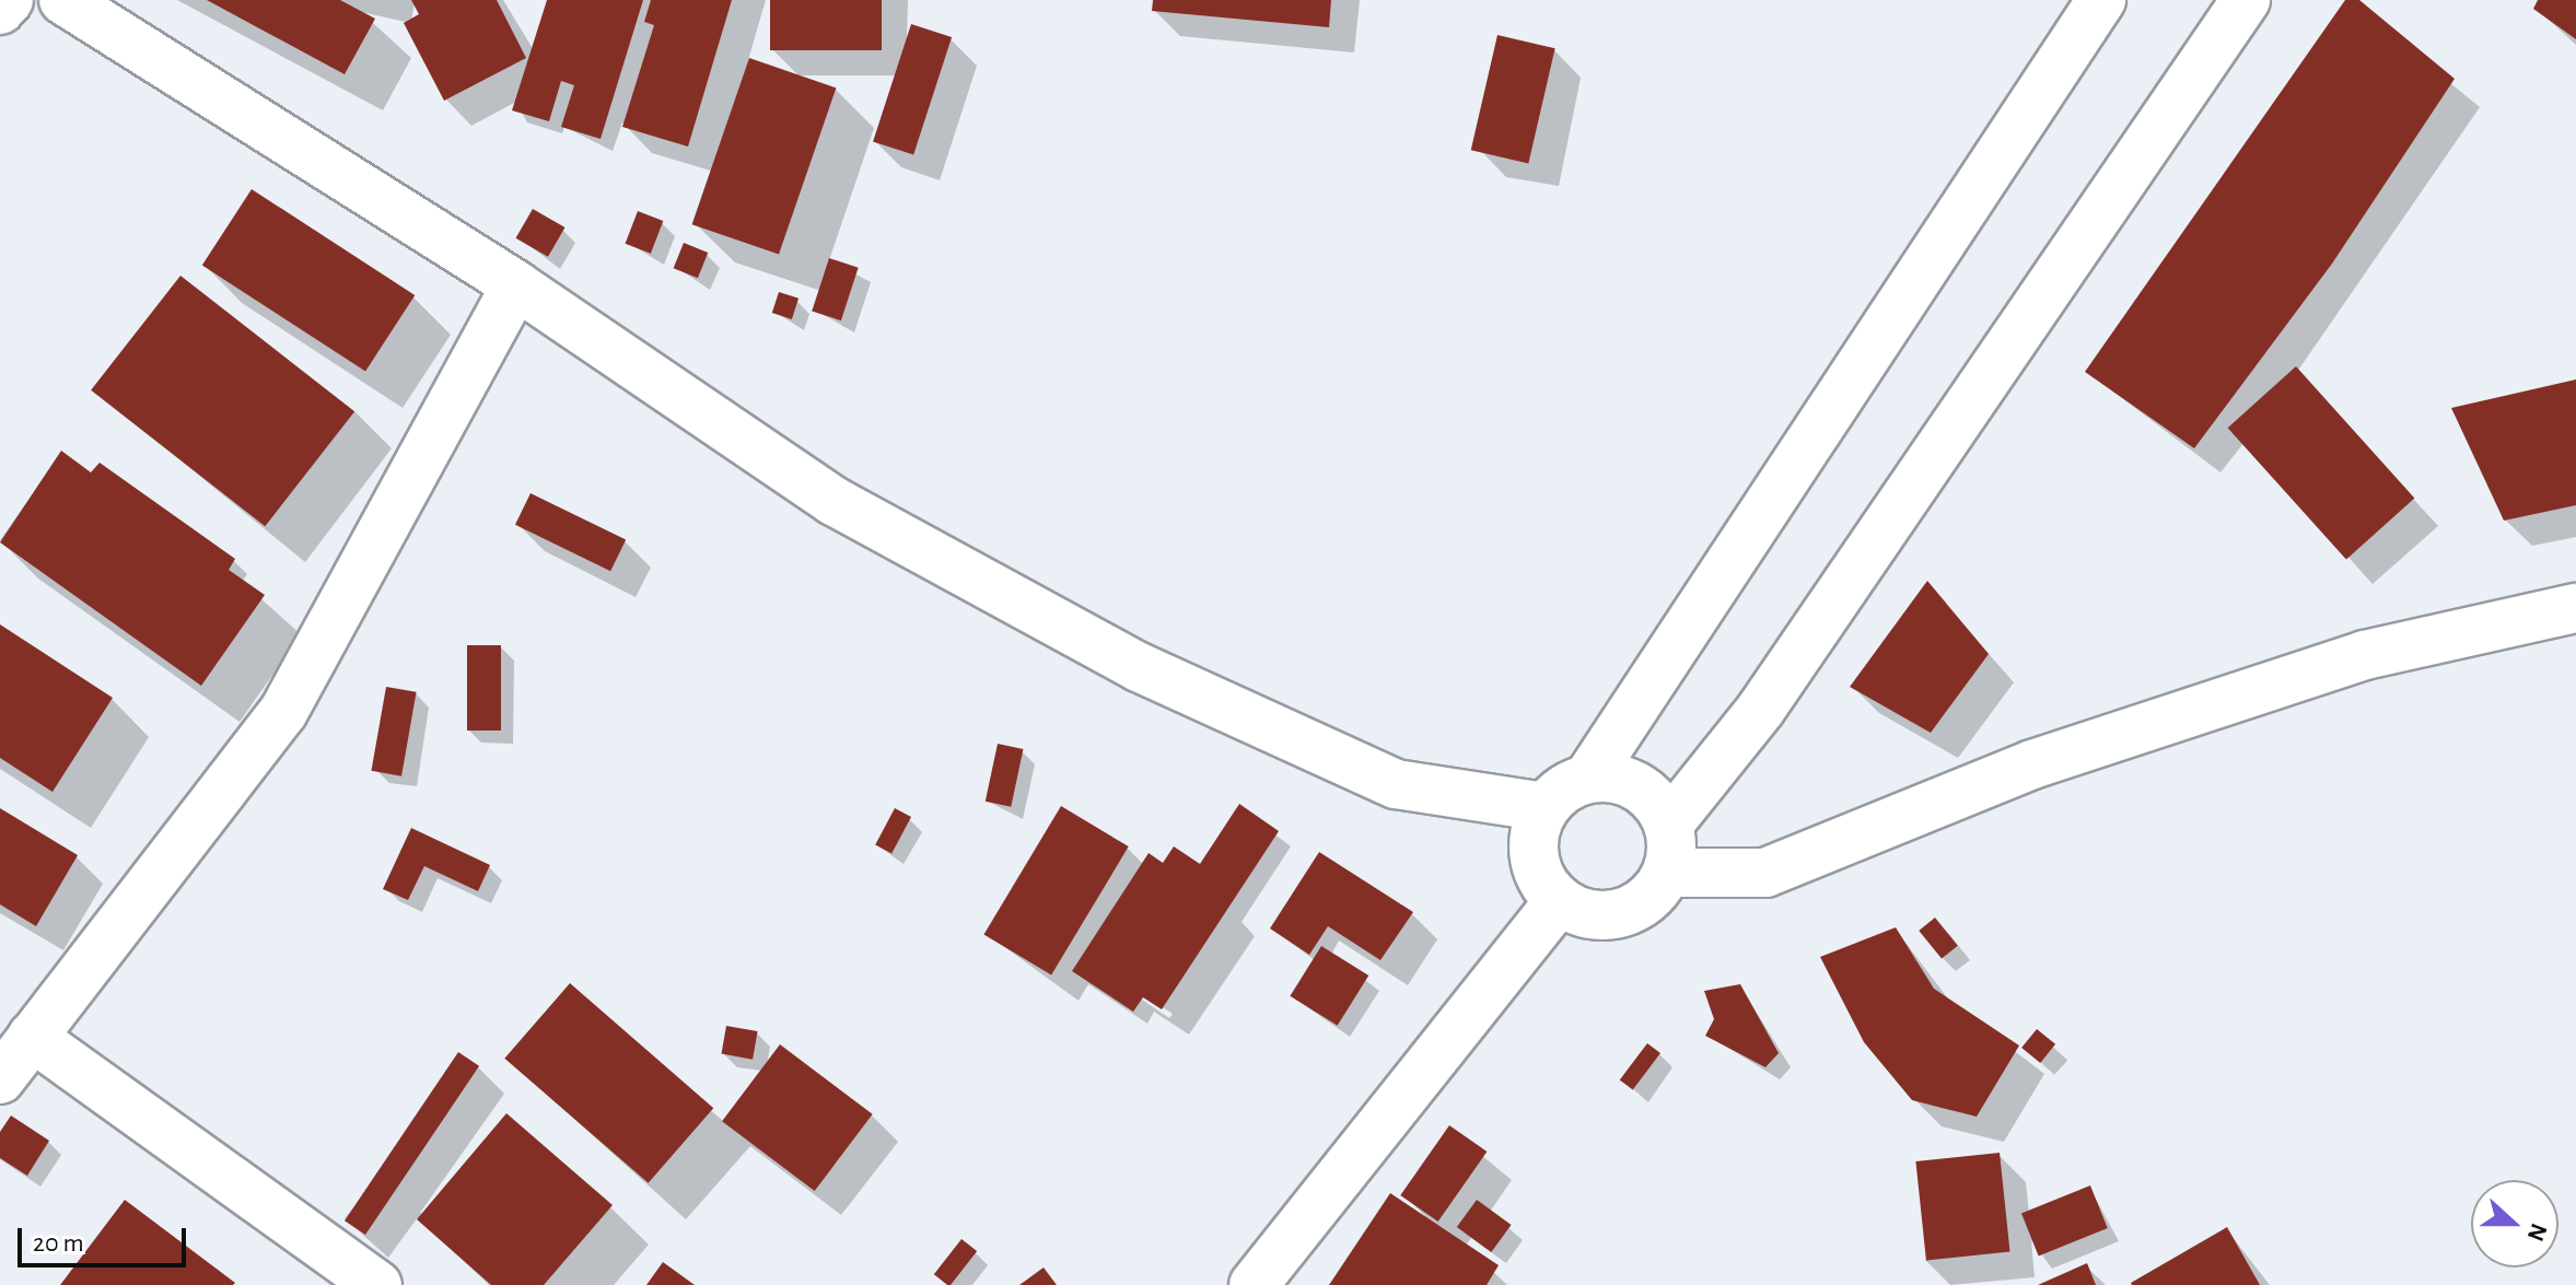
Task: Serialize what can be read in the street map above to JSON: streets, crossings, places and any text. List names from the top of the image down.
{
  "scale_bar": "20 m",
  "north": "right"
}
